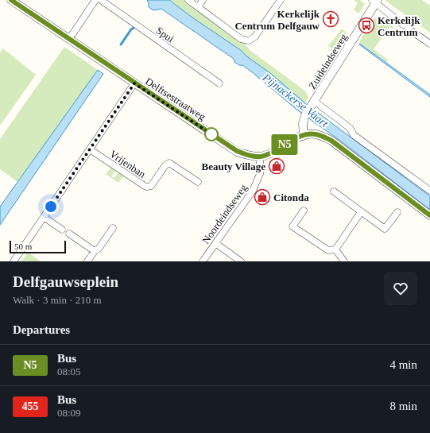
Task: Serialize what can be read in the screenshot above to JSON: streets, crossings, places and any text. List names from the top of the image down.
{
  "streets": {
    "street": [
      "Spui",
      "Zuideindseweg",
      "Delftsestraatweg",
      "Vrijenban",
      "Noordeindseweg"
    ]
  },
  "crossings": [
    ["Delftsestraatweg", "Noordeindseweg"]
  ],
  "water": ["Pijnackerse Vaart"],
  "places": {
    "church": ["Kerkelijk Centrum Delfgauw"],
    "bus stop": ["Kerkelijk Centrum"],
    "shop": ["Beauty Village", "Citonda"]
  },
  "lines": ["bus line N5"],
  "scale_bar": "50 m",
  "page": {
    "on_map": "N5",
    "scale": "50 m",
    "heading": [
      ["Delfgauwseplein", "Walk · 3 min · 210 m"],
      "Departures"
    ],
    "list": [
      {
        "mark": "N5",
        "name": "Bus",
        "note": "08:05",
        "value": "4 min"
      },
      {
        "mark": "455",
        "name": "Bus",
        "note": "08:09",
        "value": "8 min"
      }
    ]
  }
}
